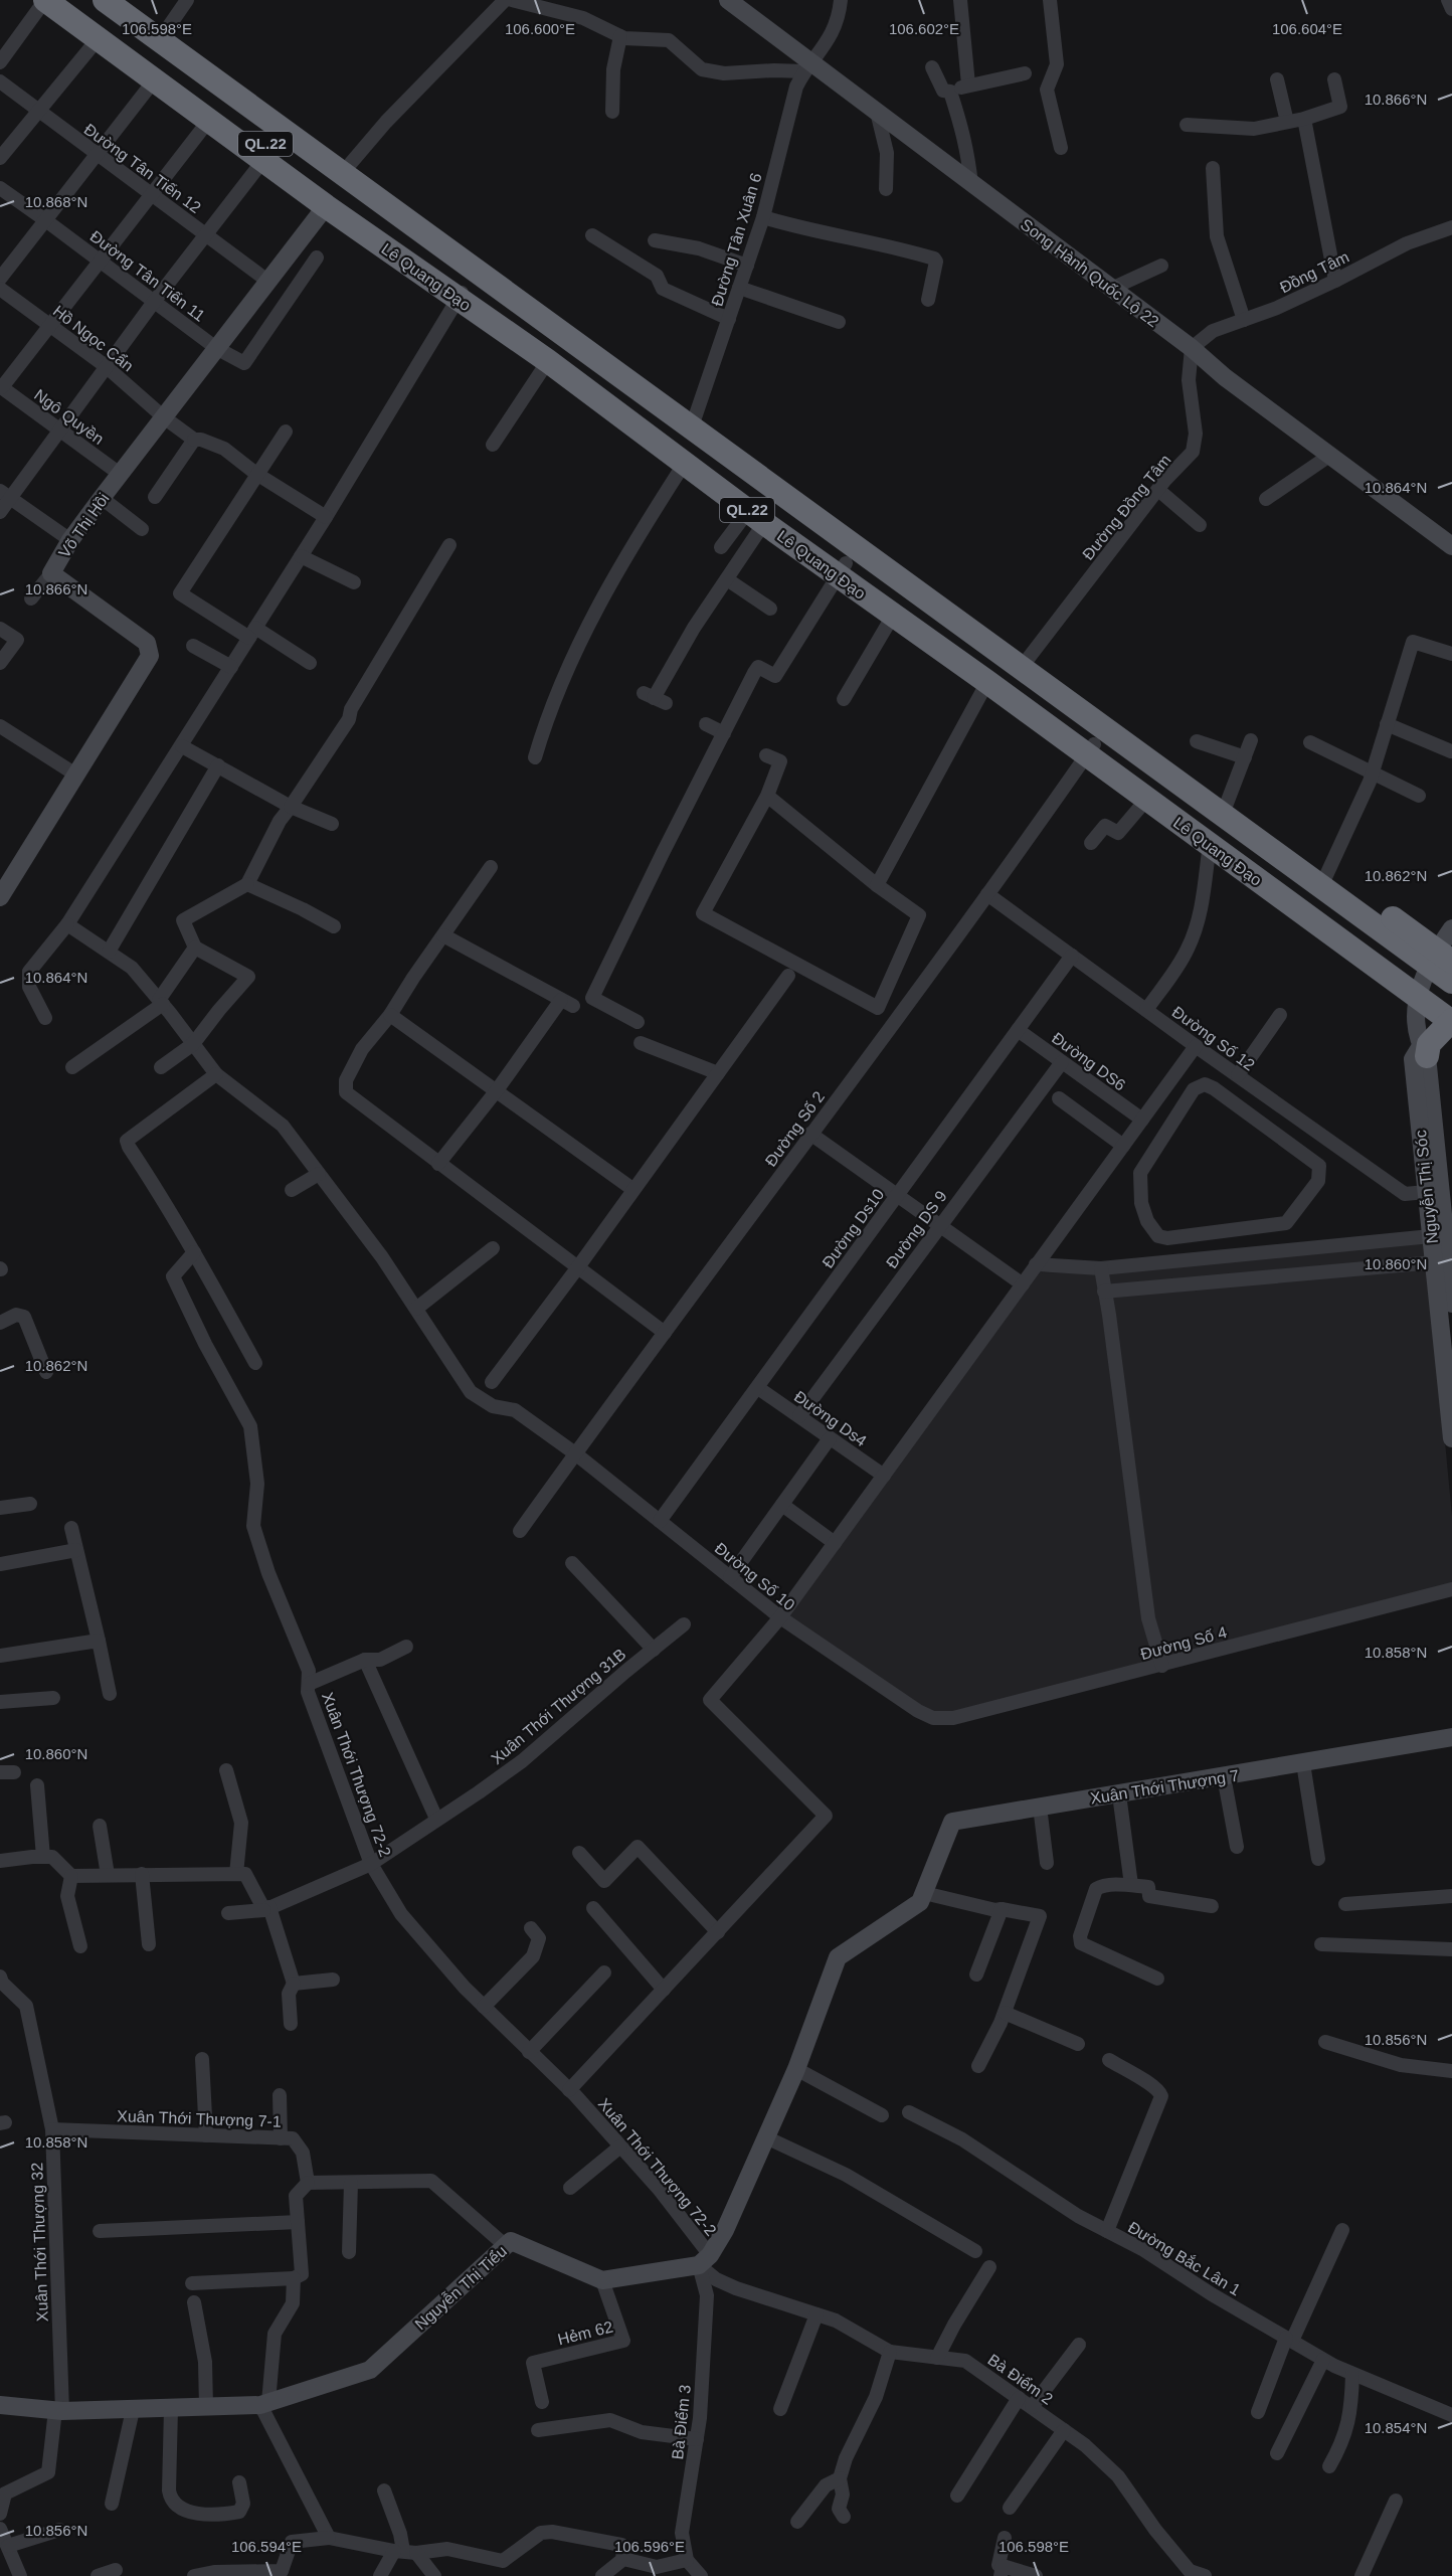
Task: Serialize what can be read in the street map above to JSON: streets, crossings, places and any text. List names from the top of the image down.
{
  "streets": {
    "highway": ["QL.22", "Lê Quang Đạo"],
    "street": [
      "Đường Tân Tiến 12",
      "Đường Tân Xuân 6",
      "Đồng Tâm",
      "Song Hành Quốc Lộ 22",
      "Đường Tân Tiến 11",
      "Hồ Ngọc Cẩn",
      "Ngô Quyền",
      "Đường Đồng Tâm",
      "Võ Thị Hồi",
      "Đường Số 12",
      "Đường DS6",
      "Đường Số 2",
      "Nguyễn Thị Sóc",
      "Đường Ds10",
      "Đường DS 9",
      "Đường Ds4",
      "Đường Số 10",
      "Đường Số 4",
      "Xuân Thới Thượng 31B",
      "Xuân Thới Thượng 72-2",
      "Xuân Thới Thượng 7",
      "Xuân Thới Thượng 7-1",
      "Xuân Thới Thượng 32",
      "Đường Bắc Lân 1",
      "Nguyễn Thị Tiểu",
      "Hẻm 62",
      "Bà Điểm 2",
      "Bà Điểm 3"
    ]
  },
  "crossings": [
    ["Đường Tân Tiến 12", "Võ Thị Hồi"],
    ["Đường Tân Xuân 6", "Song Hành Quốc Lộ 22"],
    ["Đường Tân Xuân 6", "Lê Quang Đạo"],
    ["Đồng Tâm", "Song Hành Quốc Lộ 22"],
    ["Đồng Tâm", "Đường Đồng Tâm"],
    ["Song Hành Quốc Lộ 22", "Đường Đồng Tâm"],
    ["Đường Tân Tiến 11", "Võ Thị Hồi"],
    ["Lê Quang Đạo", "Đường Đồng Tâm"],
    ["Lê Quang Đạo", "Võ Thị Hồi"],
    ["Lê Quang Đạo", "Đường Số 2"],
    ["Lê Quang Đạo", "Nguyễn Thị Sóc"],
    ["Hồ Ngọc Cẩn", "Võ Thị Hồi"],
    ["Ngô Quyền", "Võ Thị Hồi"],
    ["Đường Số 12", "Đường Số 2"],
    ["Đường Số 12", "Nguyễn Thị Sóc"],
    ["Đường Số 12", "Đường Ds10"],
    ["Đường DS6", "Đường Ds10"],
    ["Đường DS6", "Đường DS 9"],
    ["Đường Số 2", "Đường Số 10"],
    ["Đường Ds10", "Đường Ds4"],
    ["Đường Ds10", "Đường Số 10"],
    ["Đường DS 9", "Đường Ds4"],
    ["Đường Số 10", "Đường Số 4"],
    ["Xuân Thới Thượng 31B", "Xuân Thới Thượng 72-2"],
    ["Xuân Thới Thượng 72-2", "Bà Điểm 2"],
    ["Xuân Thới Thượng 72-2", "Bà Điểm 3"],
    ["Xuân Thới Thượng 7-1", "Xuân Thới Thượng 32"],
    ["Xuân Thới Thượng 32", "Nguyễn Thị Tiểu"],
    ["Nguyễn Thị Tiểu", "Hẻm 62"],
    ["Bà Điểm 2", "Bà Điểm 3"]
  ],
  "coordinates": [
    "106.598°E",
    "106.600°E",
    "106.602°E",
    "106.604°E",
    "10.866°N",
    "10.868°N",
    "10.864°N",
    "10.862°N",
    "10.860°N",
    "10.858°N",
    "10.856°N",
    "10.854°N",
    "106.594°E",
    "106.596°E"
  ]
}
